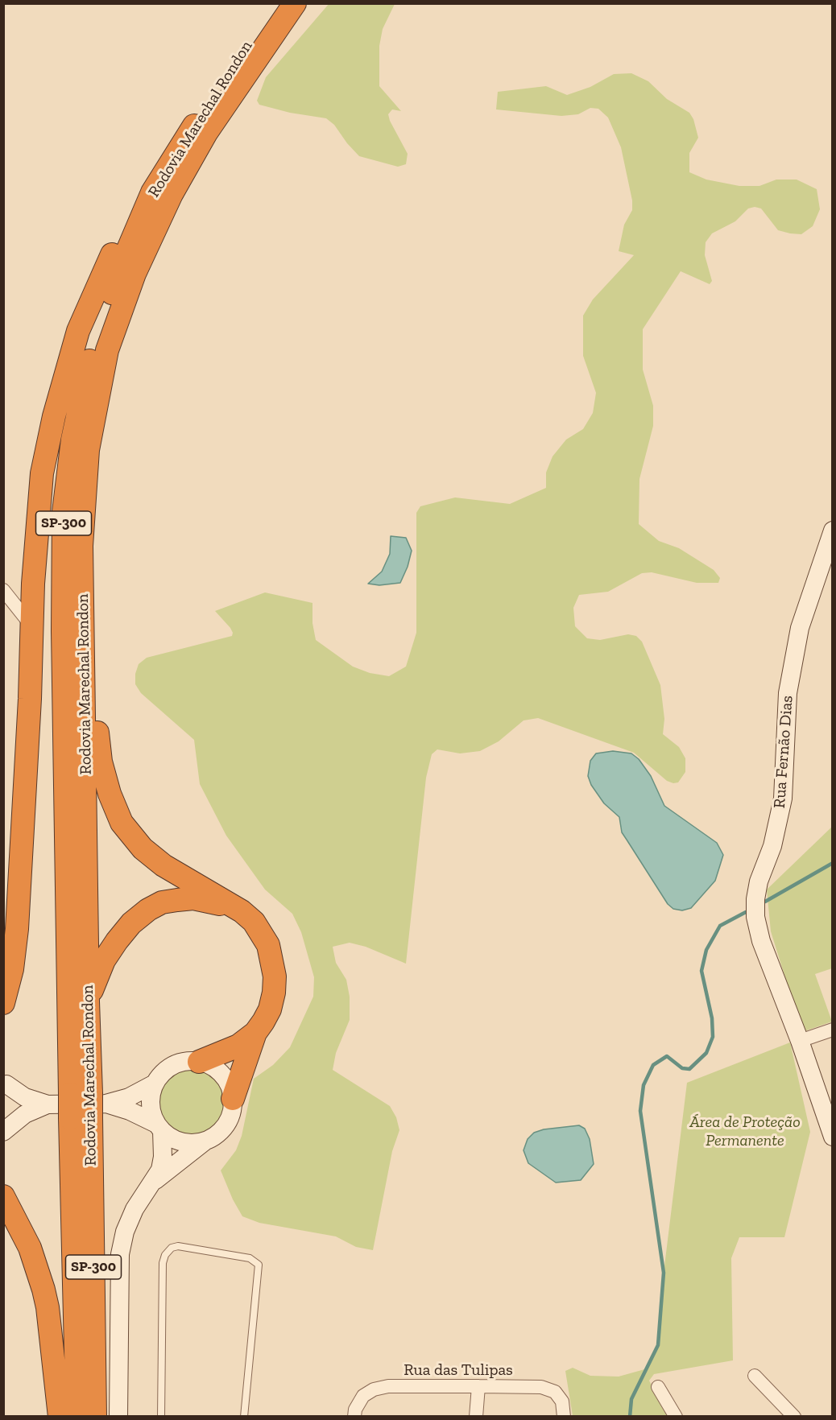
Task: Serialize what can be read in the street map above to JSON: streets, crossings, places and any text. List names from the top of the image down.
{
  "streets": {
    "highway": ["Rodovia Marechal Rondon", "SP-300"],
    "main road": ["Rua Fernão Dias"],
    "street": ["Rua das Tulipas"]
  },
  "parks": ["Área de Proteção Permanente"]
}
